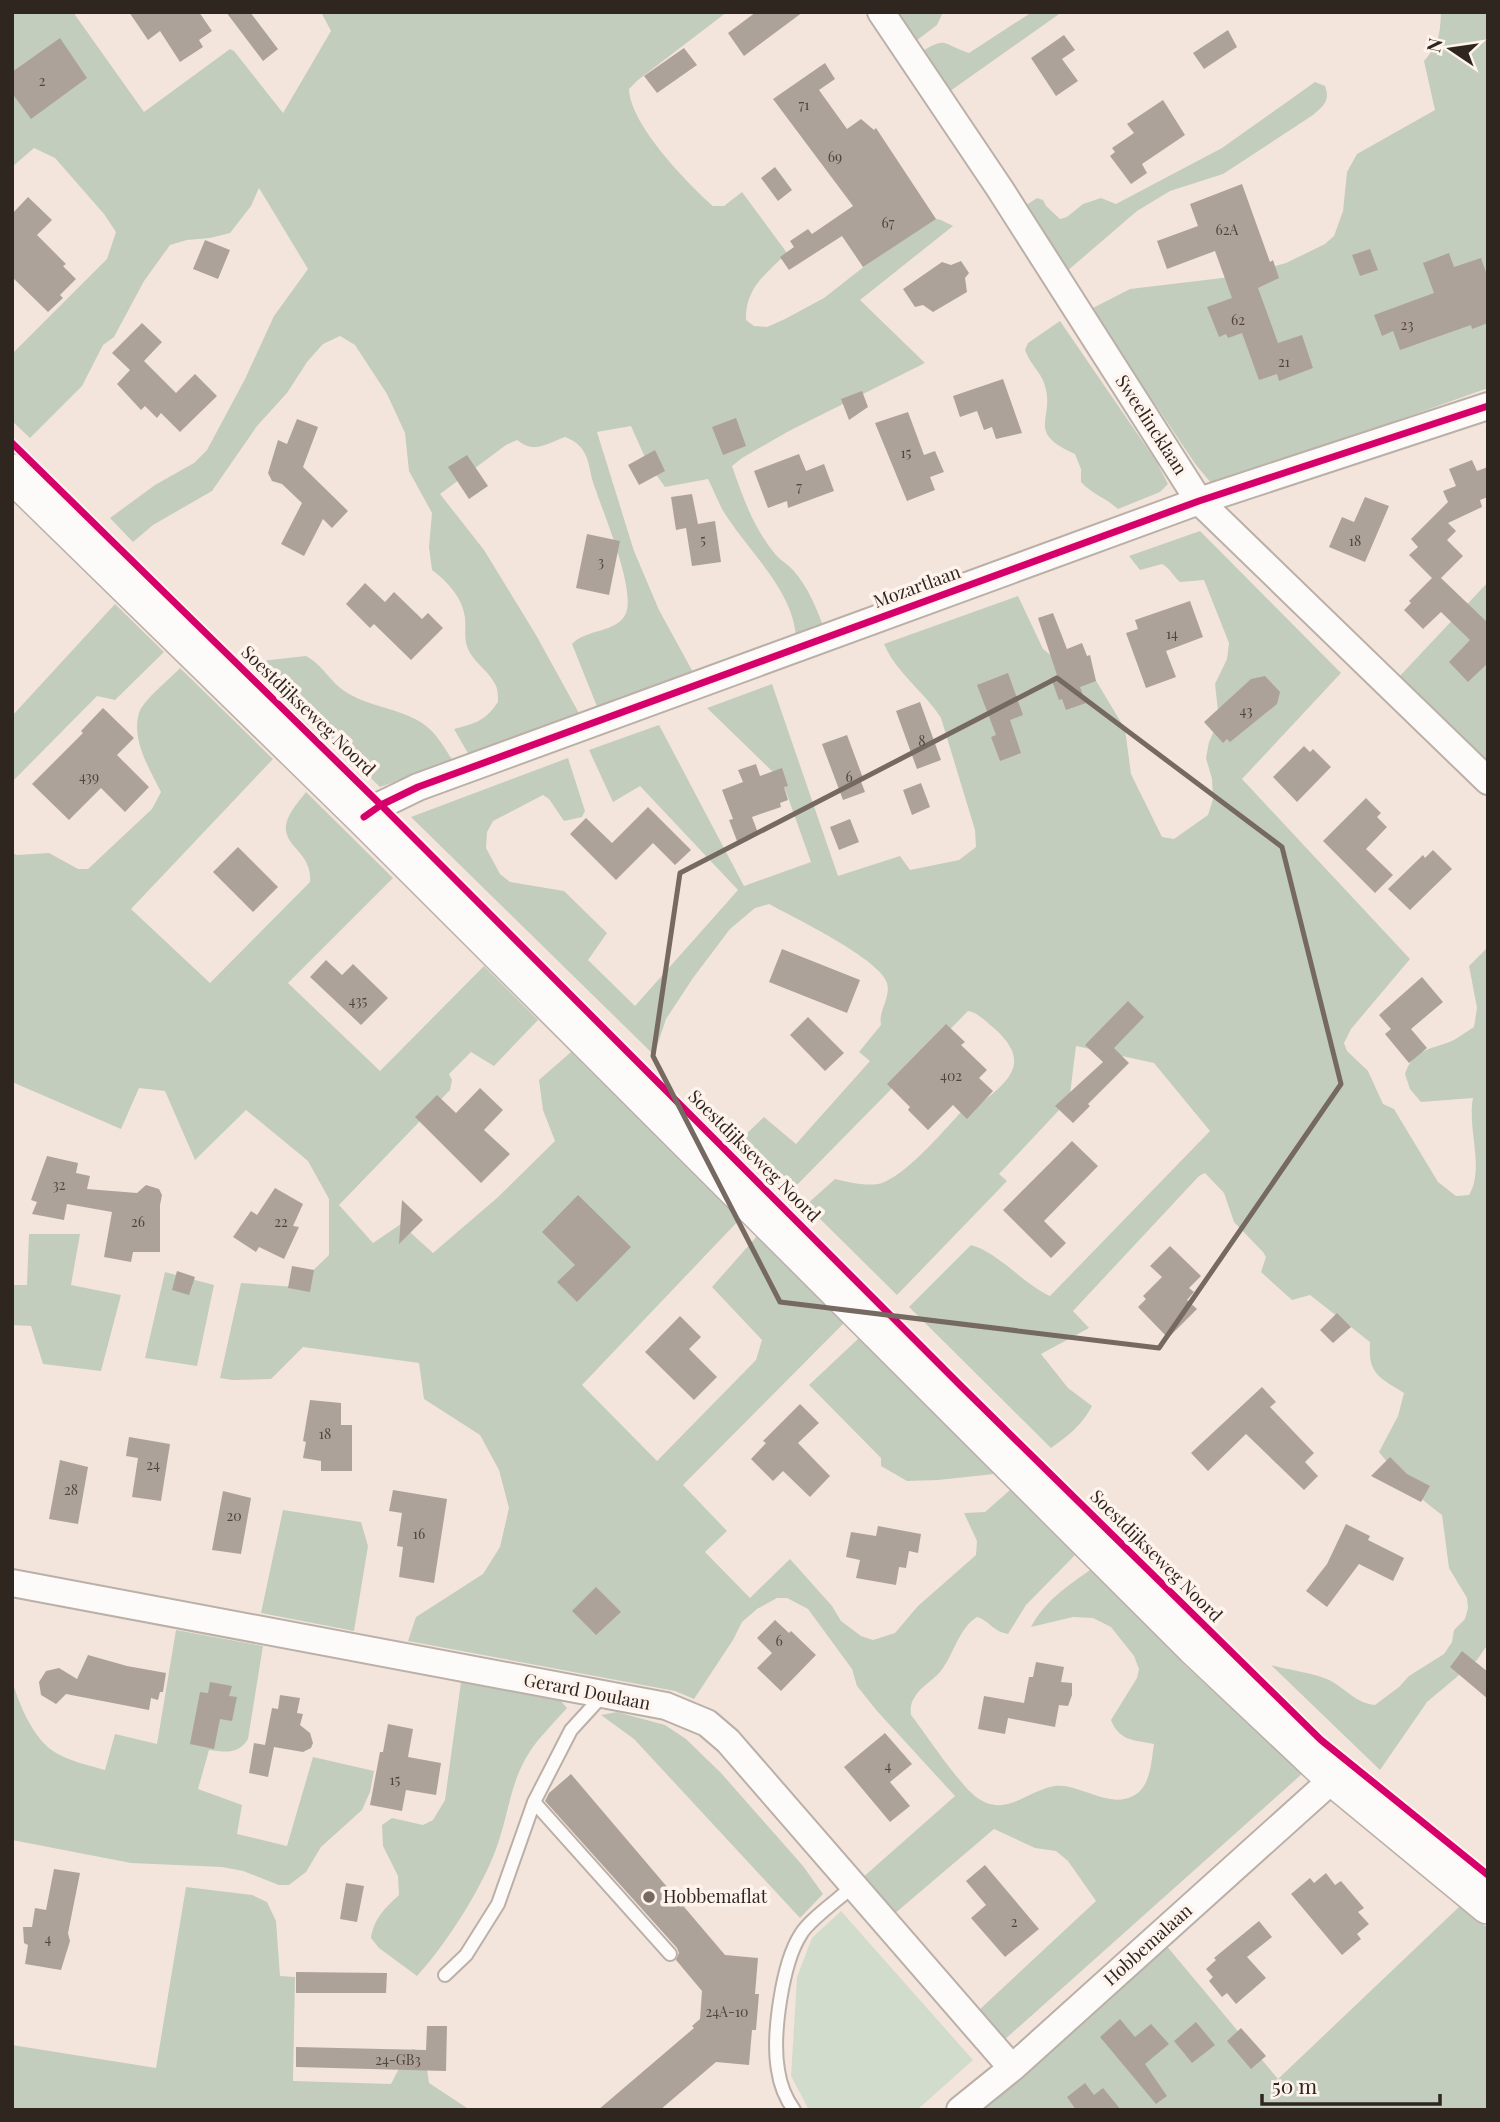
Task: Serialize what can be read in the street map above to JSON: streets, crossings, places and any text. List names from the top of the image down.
{
  "streets": {
    "main road": ["Soestdijkseweg Noord"],
    "street": [
      "Sweelincklaan",
      "Mozartlaan",
      "Gerard Doulaan",
      "Hobbemalaan"
    ]
  },
  "crossings": [
    ["Sweelincklaan", "Mozartlaan"],
    ["Mozartlaan", "Soestdijkseweg Noord"],
    ["Soestdijkseweg Noord", "Hobbemalaan"],
    ["Gerard Doulaan", "Hobbemalaan"]
  ],
  "places": ["Hobbemaflat"],
  "house_numbers": [
    "2",
    "71",
    "69",
    "67",
    "62A",
    "62",
    "23",
    "21",
    "15",
    "7",
    "5",
    "18",
    "3",
    "14",
    "43",
    "8",
    "439",
    "6",
    "435",
    "402",
    "32",
    "26",
    "22",
    "18",
    "24",
    "28",
    "20",
    "16",
    "6",
    "4",
    "15",
    "2",
    "4",
    "24A-10",
    "24-GB3"
  ],
  "scale_bar": "50 m",
  "north": "left"
}
